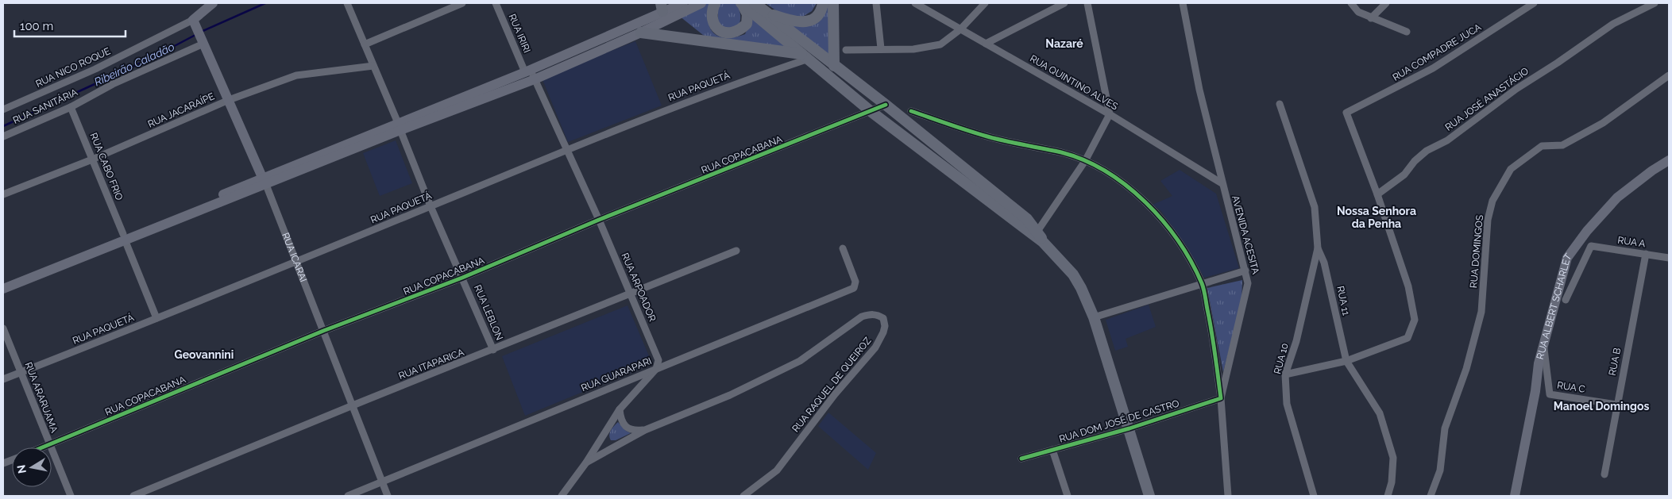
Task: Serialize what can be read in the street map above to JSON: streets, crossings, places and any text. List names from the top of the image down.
{
  "streets": {
    "main road": ["RUA ICARAI", "RUA ALBERT SCHARLET"],
    "street": [
      "RUA IRIRI",
      "RUA COMPADRE JUCA",
      "RUA NICO ROQUE",
      "RUA QUINTINO ALVES",
      "RUA PAQUETÁ",
      "RUA JOSÉ ANASTÁCIO",
      "RUA SANITÁRIA",
      "RUA JACARAÍPE",
      "RUA COPACABANA",
      "RUA CABO FRIO",
      "AVENIDA ACESITA",
      "RUA A",
      "RUA DOMINGOS",
      "RUA ARPOADOR",
      "RUA 11",
      "RUA LEBLON",
      "RUA 10",
      "RUA B",
      "RUA ITAPARICA",
      "RUA GUARAPARI",
      "RUA RAQUEL DE QUEIROZ",
      "RUA C",
      "RUA ARARUAMA",
      "RUA DOM JOSÉ DE CASTRO"
    ]
  },
  "crossings": [
    ["RUA IRIRI", "RUA ARPOADOR"],
    ["RUA COMPADRE JUCA", "RUA JOSÉ ANASTÁCIO"],
    ["RUA NICO ROQUE", "RUA ICARAI"],
    ["RUA QUINTINO ALVES", "AVENIDA ACESITA"],
    ["RUA PAQUETÁ", "RUA CABO FRIO"],
    ["RUA PAQUETÁ", "RUA ICARAI"],
    ["RUA PAQUETÁ", "RUA ARPOADOR"],
    ["RUA PAQUETÁ", "RUA LEBLON"],
    ["RUA PAQUETÁ", "RUA ARARUAMA"],
    ["RUA SANITÁRIA", "RUA CABO FRIO"],
    ["RUA SANITÁRIA", "RUA ICARAI"],
    ["RUA JACARAÍPE", "RUA CABO FRIO"],
    ["RUA JACARAÍPE", "RUA ICARAI"],
    ["RUA JACARAÍPE", "RUA LEBLON"],
    ["RUA COPACABANA", "RUA ICARAI"],
    ["RUA COPACABANA", "RUA ARPOADOR"],
    ["RUA COPACABANA", "RUA LEBLON"],
    ["RUA COPACABANA", "RUA ARARUAMA"],
    ["AVENIDA ACESITA", "RUA DOM JOSÉ DE CASTRO"],
    ["RUA A", "RUA B"],
    ["RUA ICARAI", "RUA ITAPARICA"],
    ["RUA ICARAI", "RUA GUARAPARI"],
    ["RUA ARPOADOR", "RUA ITAPARICA"],
    ["RUA ARPOADOR", "RUA GUARAPARI"],
    ["RUA 11", "RUA 10"],
    ["RUA ALBERT SCHARLET", "RUA C"],
    ["RUA LEBLON", "RUA ITAPARICA"],
    ["RUA B", "RUA C"]
  ],
  "districts": [
    "Nazaré",
    "Nossa Senhora da Penha",
    "Geovannini",
    "Manoel Domingos"
  ],
  "water": ["Ribeirão Caladão"],
  "scale_bar": "100 m",
  "north": "left"
}
